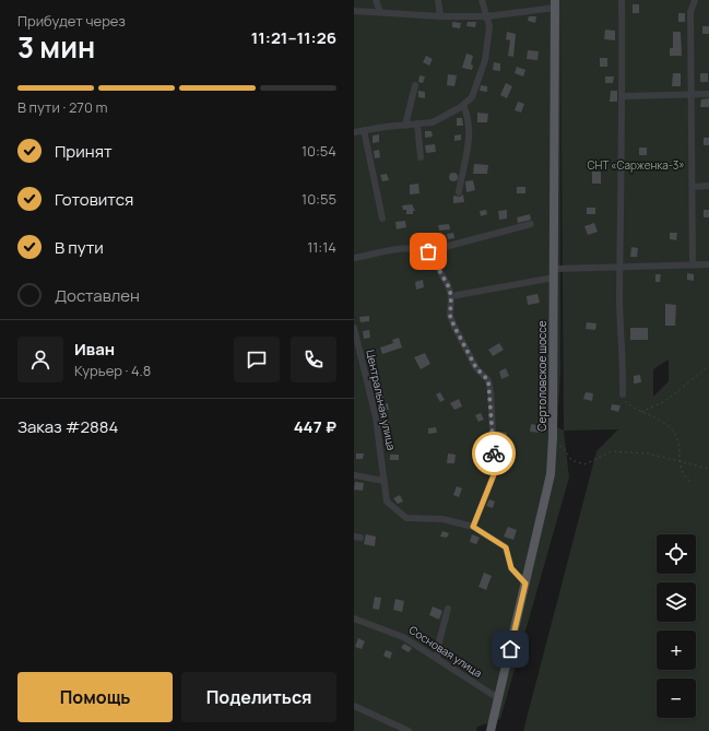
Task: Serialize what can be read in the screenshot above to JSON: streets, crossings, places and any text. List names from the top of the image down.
{
  "streets": {
    "main road": ["Сертоловское шоссе"],
    "street": ["Центральная улица", "Сосновая улица"]
  },
  "parks": ["СНТ «Сарженка-3»"],
  "page": {
    "heading": ["3 мин", "Прибудет через", "11:21–11:26"],
    "panel": [
      "Иван",
      "Курьер · 4.8",
      "Заказ #2884",
      "447 ₽"
    ],
    "bar": "В пути · 270 m",
    "list": [
      ["Принят", "10:54"],
      ["Готовится", "10:55"],
      ["В пути", "11:14"],
      "Доставлен"
    ],
    "map_buttons": ["+", "−"],
    "buttons": ["Помощь", "Поделиться"]
  }
}
